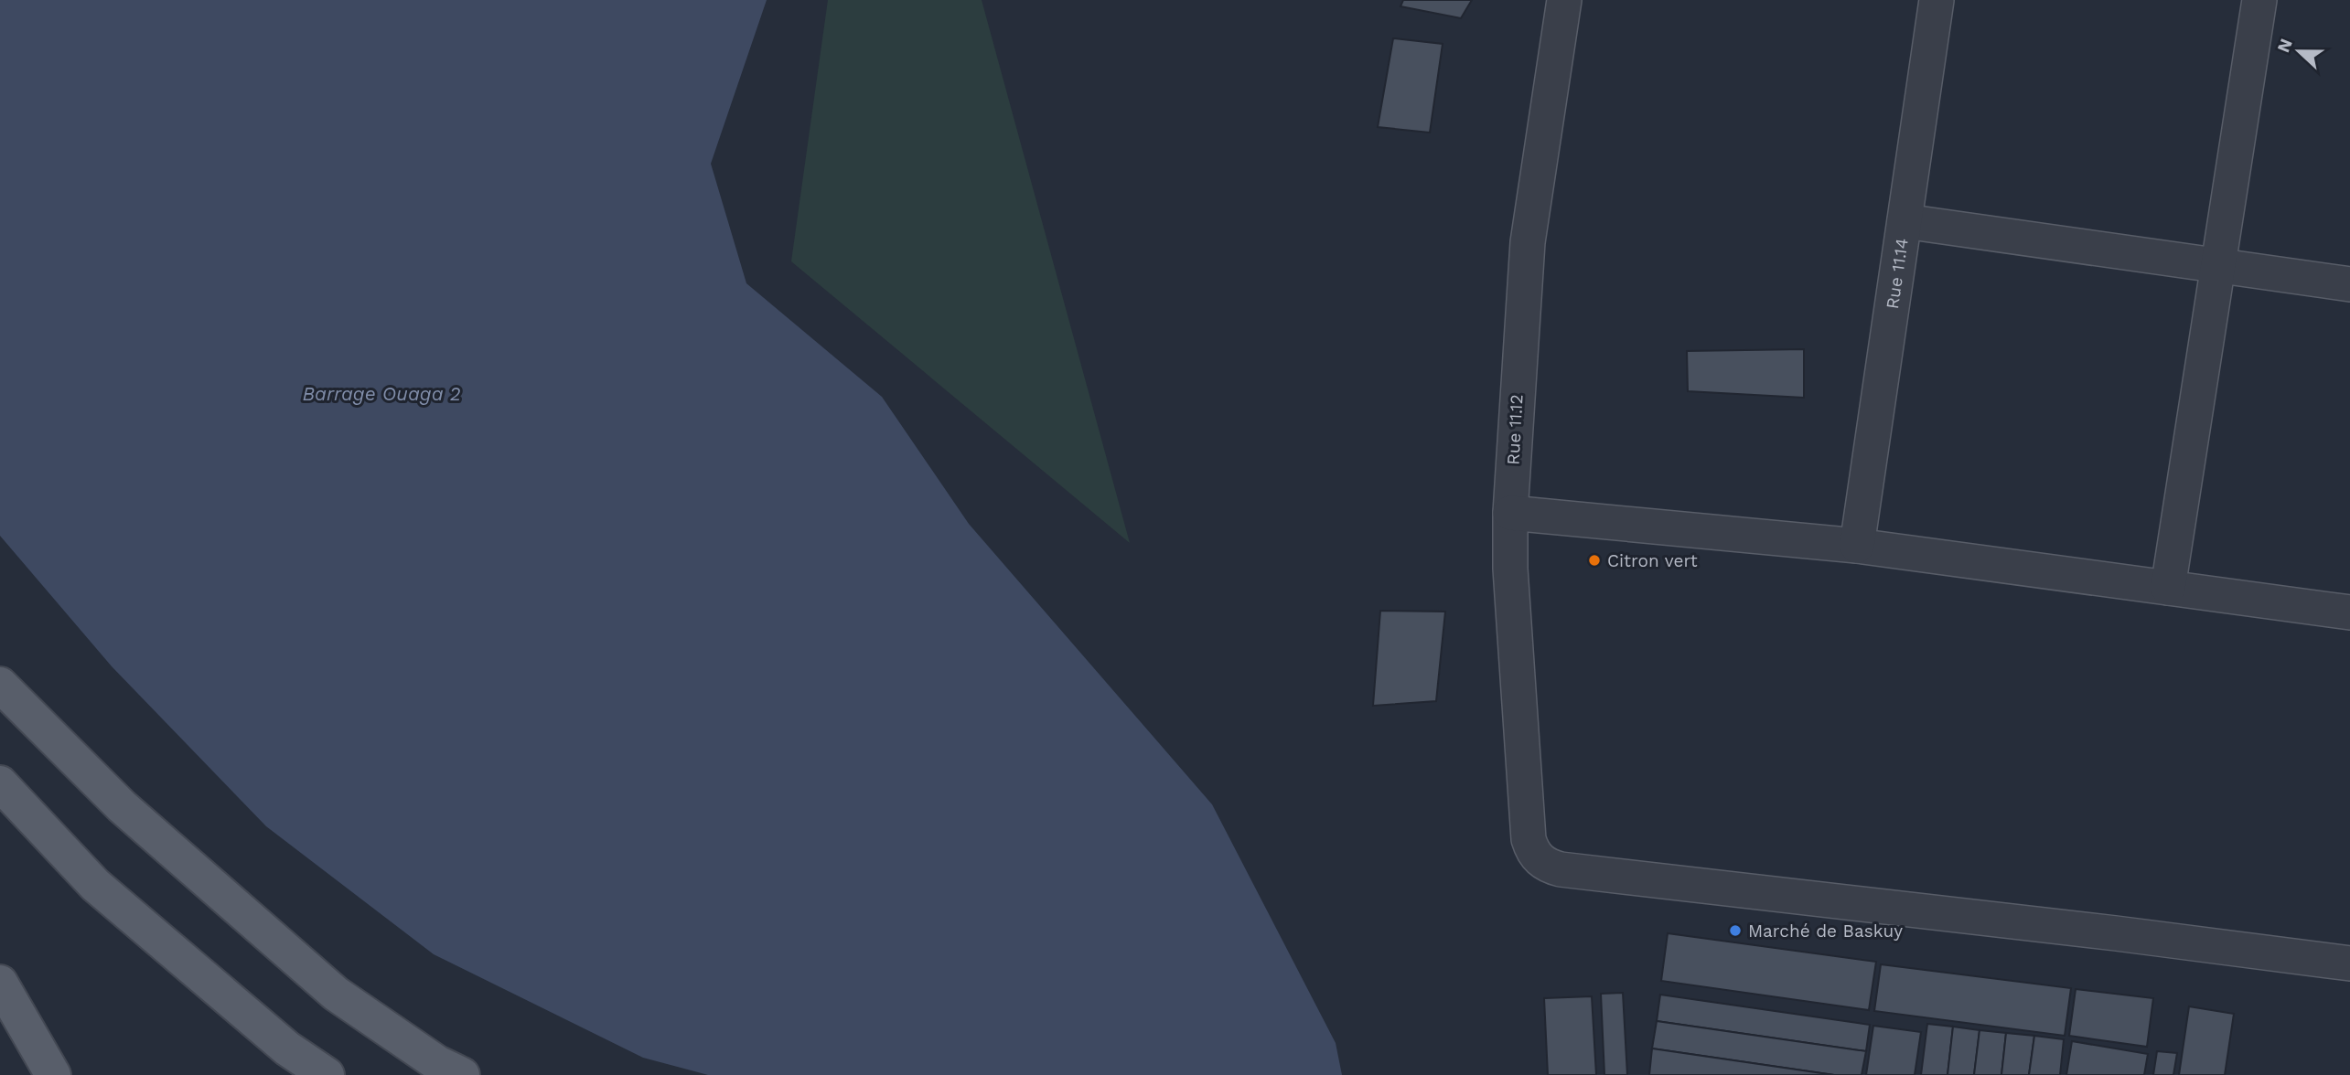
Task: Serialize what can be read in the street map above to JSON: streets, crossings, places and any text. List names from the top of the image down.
{
  "streets": {
    "street": ["Rue 11.14", "Rue 11.12"]
  },
  "water": ["Barrage Ouaga 2"],
  "places": ["Citron vert", "Marché de Baskuy"],
  "north": "left"
}
